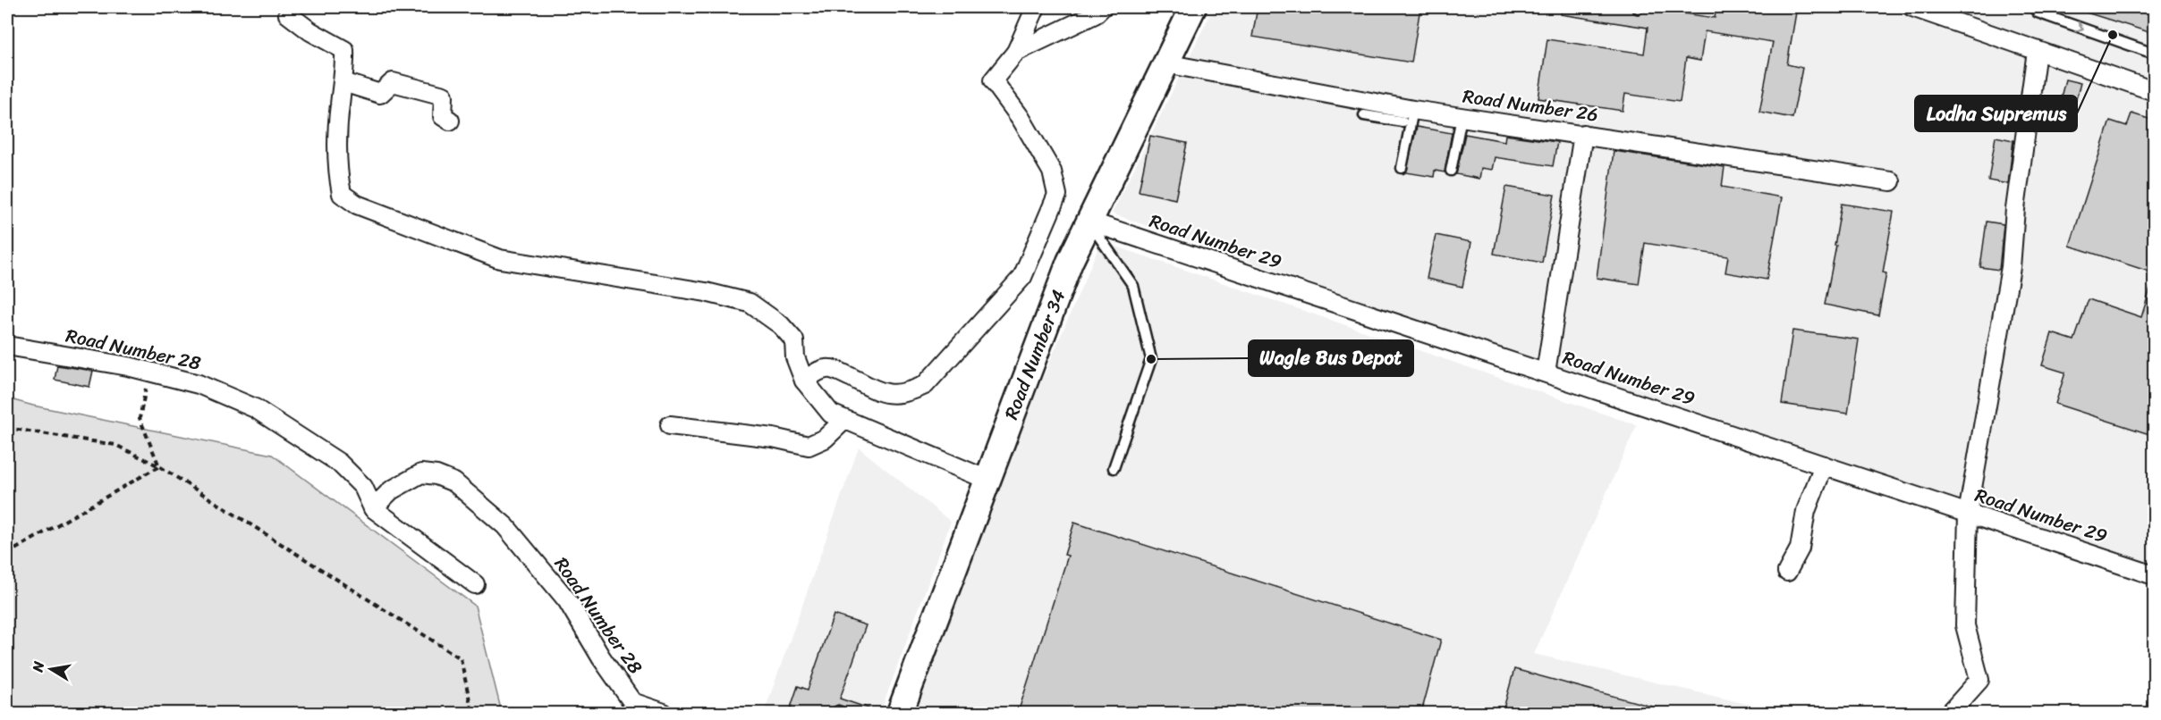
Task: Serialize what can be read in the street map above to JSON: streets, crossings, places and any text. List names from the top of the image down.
{
  "streets": {
    "street": [
      "Road Number 26",
      "Road Number 29",
      "Road Number 28",
      "Road Number 34"
    ]
  },
  "crossings": [
    ["Road Number 26", "Road Number 34"],
    ["Road Number 29", "Road Number 34"]
  ],
  "places": ["Lodha Supremus", "Wagle Bus Depot"],
  "north": "left"
}
